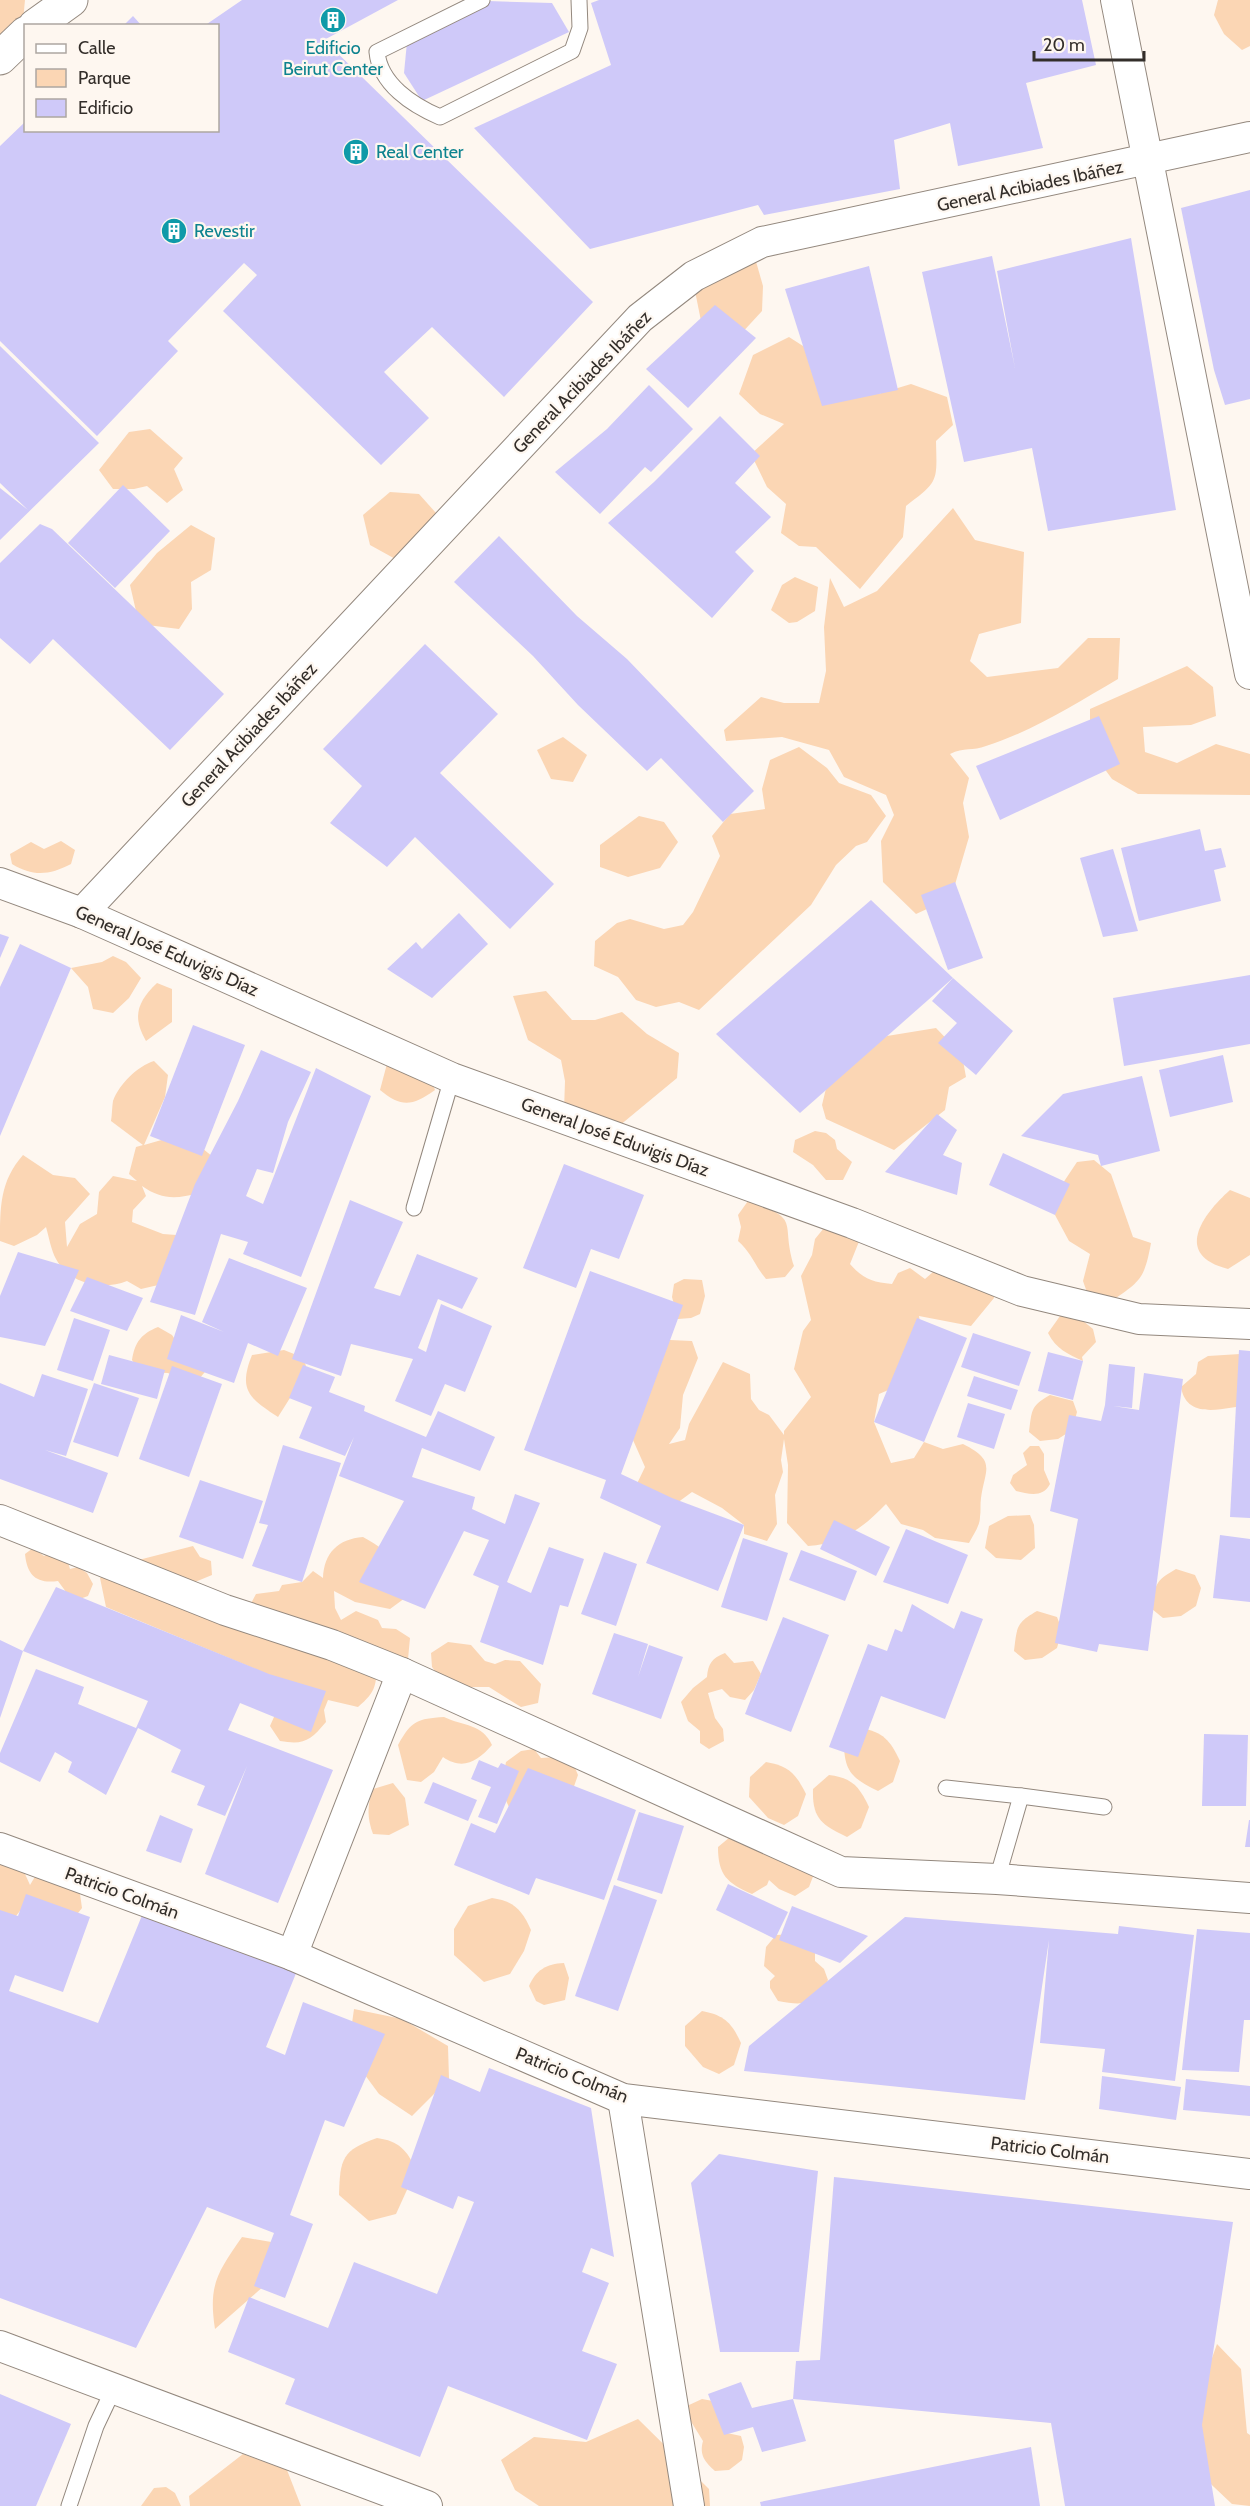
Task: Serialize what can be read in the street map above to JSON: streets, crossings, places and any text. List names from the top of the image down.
{
  "streets": {
    "street": ["General Acibiades Ibáñez", "General José Eduvigis Díaz", "Patricio Colmán"]
  },
  "crossings": [
    ["General Acibiades Ibáñez", "General José Eduvigis Díaz"]
  ],
  "places": {
    "building": ["Edificio Beirut Center", "Real Center", "Revestir"]
  },
  "legend": ["Calle", "Parque", "Edificio"],
  "scale_bar": "20 m"
}
